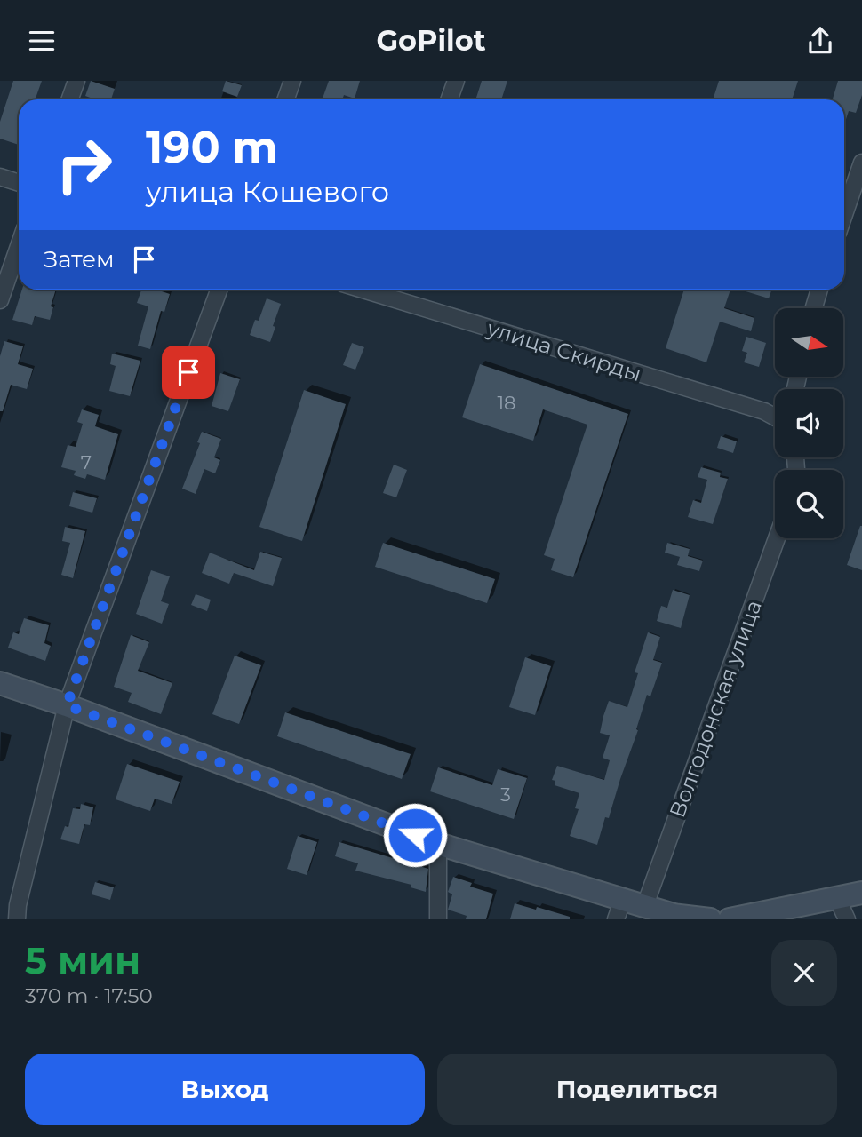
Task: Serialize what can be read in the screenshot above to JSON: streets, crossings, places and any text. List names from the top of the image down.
{
  "streets": {
    "street": ["улица Скирды", "Волгодонская улица"]
  },
  "house_numbers": ["18", "7", "3"],
  "north": "right",
  "page": {
    "header": "GoPilot",
    "turn": ["190 m", "улица Кошевого"],
    "then": "Затем",
    "heading": ["5 мин", "370 m · 17:50"],
    "buttons": ["Выход", "Поделиться"]
  }
}
